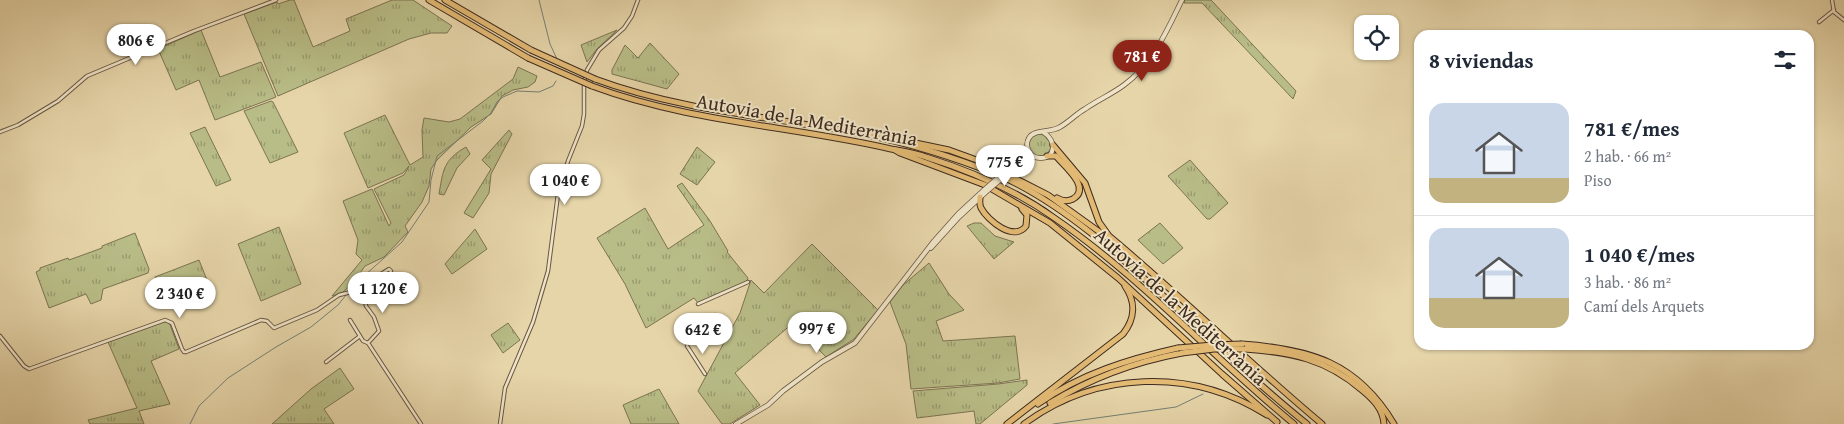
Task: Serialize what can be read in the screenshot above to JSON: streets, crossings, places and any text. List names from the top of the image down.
{
  "streets": {
    "highway": ["Autovia de la Mediterrània"]
  },
  "page": {
    "price": [
      "806 €",
      "781 €",
      "775 €",
      "1 040 €",
      "1 120 €",
      "2 340 €",
      "997 €",
      "642 €"
    ],
    "heading": "8 viviendas",
    "list": [
      {
        "name": "781 €/mes",
        "note": "2 hab. · 66 m² · Piso"
      },
      {
        "name": "1 040 €/mes",
        "note": "3 hab. · 86 m² · Camí dels Arquets"
      }
    ]
  }
}
